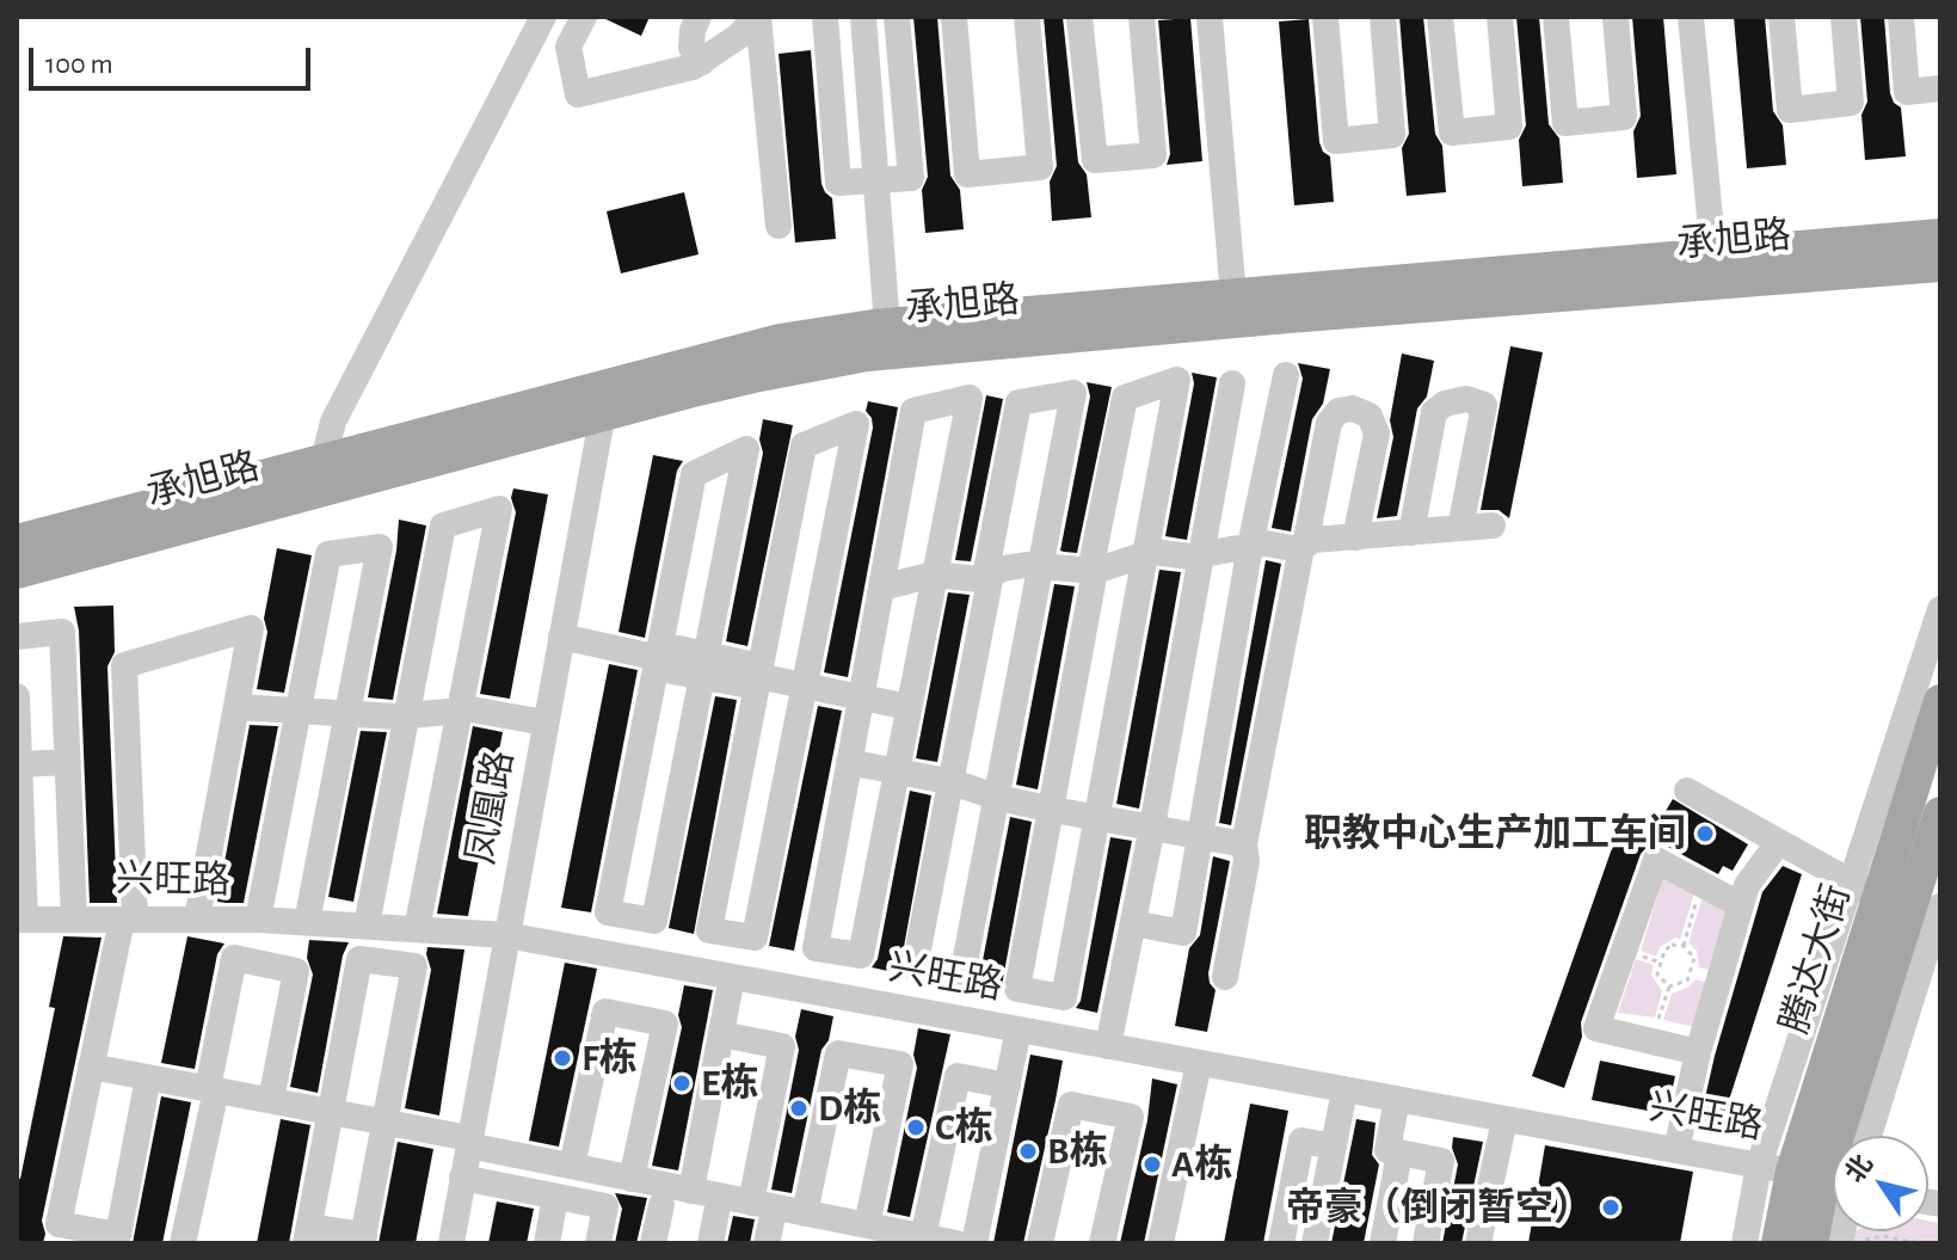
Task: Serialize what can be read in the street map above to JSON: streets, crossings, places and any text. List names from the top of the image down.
{
  "streets": {
    "main road": ["承旭路", "腾达大街"],
    "street": ["凤凰路", "兴旺路"]
  },
  "crossings": [
    ["承旭路", "凤凰路"],
    ["凤凰路", "兴旺路"],
    ["兴旺路", "腾达大街"]
  ],
  "places": [
    "职教中心生产加工车间",
    "F栋",
    "E栋",
    "D栋",
    "C栋",
    "B栋",
    "A栋",
    "帝豪（倒闭暂空）"
  ],
  "scale_bar": "100 m",
  "north": "top left"
}
